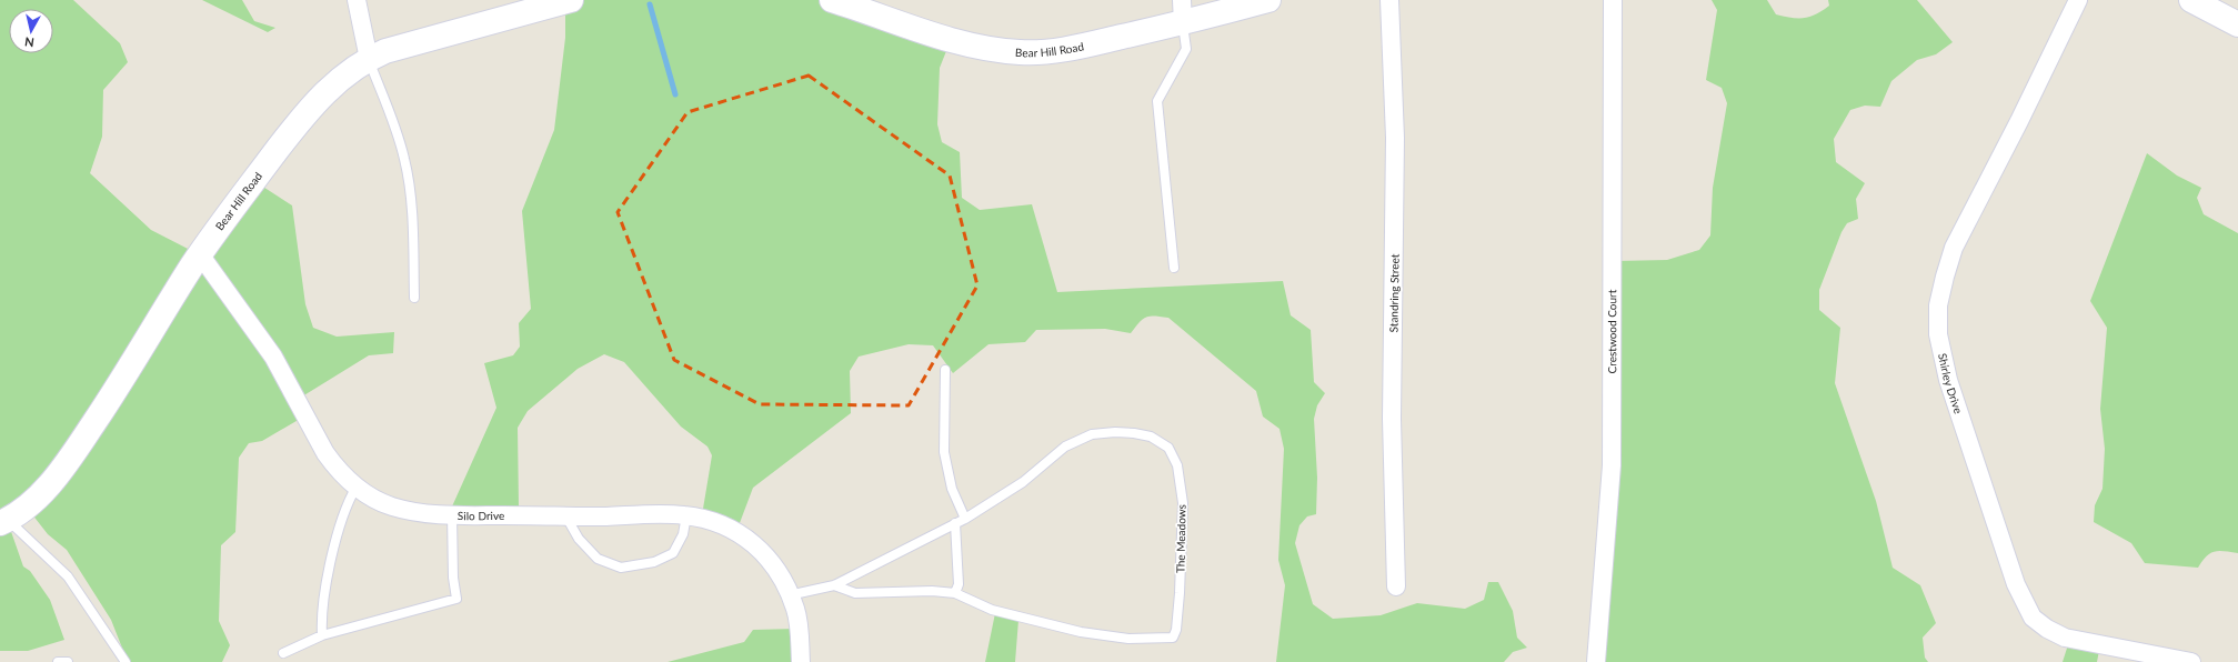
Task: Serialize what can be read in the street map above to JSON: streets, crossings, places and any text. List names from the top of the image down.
{
  "streets": {
    "street": [
      "Bear Hill Road",
      "Standring Street",
      "Crestwood Court",
      "Shirley Drive",
      "Silo Drive"
    ],
    "lane": ["The Meadows"]
  },
  "crossings": [
    ["Bear Hill Road", "Silo Drive"],
    ["Silo Drive", "The Meadows"]
  ],
  "north": "bottom"
}
